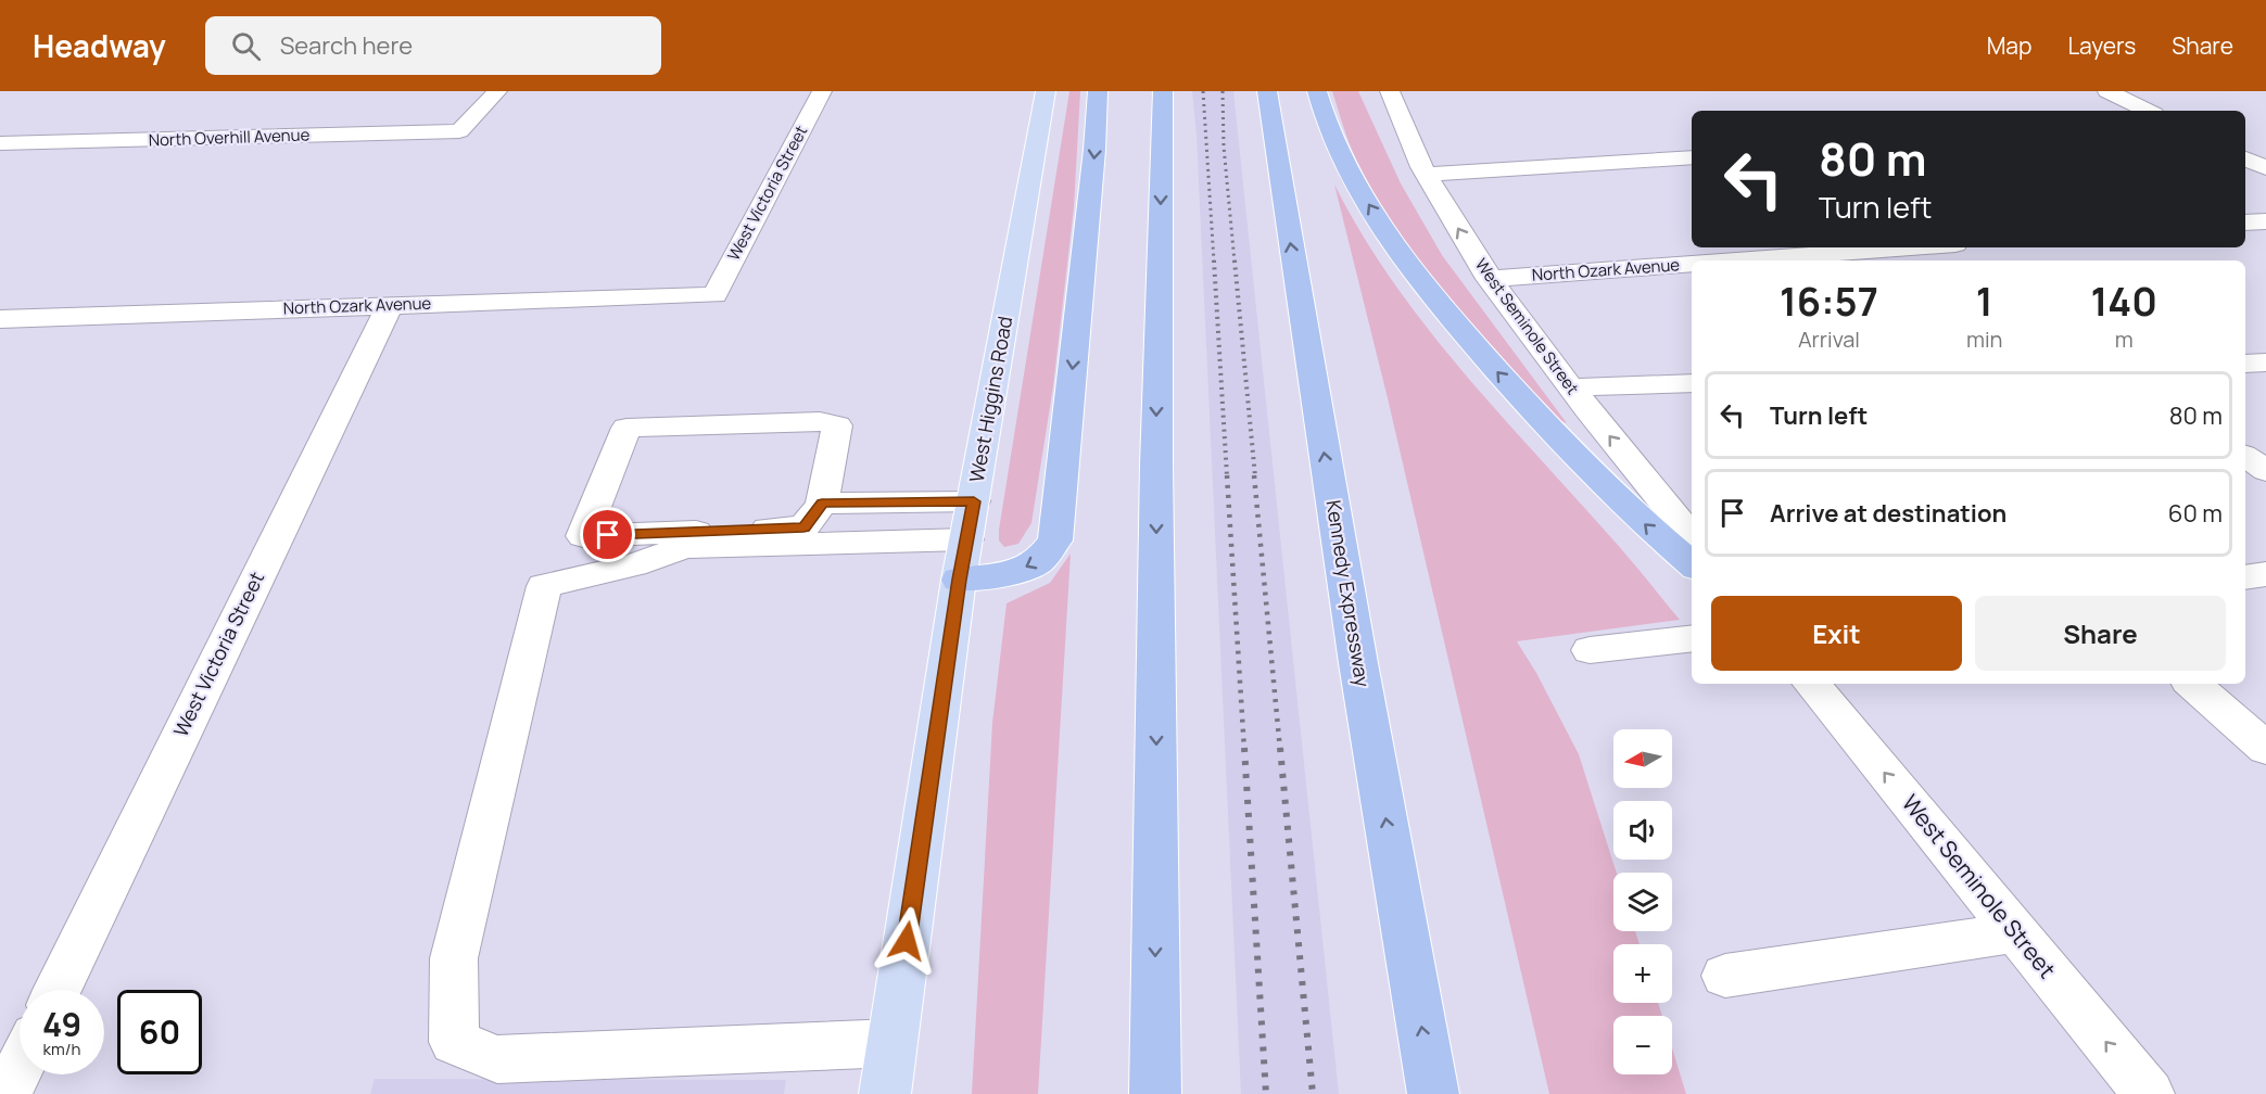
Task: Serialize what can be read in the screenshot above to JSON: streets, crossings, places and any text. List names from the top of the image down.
{
  "streets": {
    "highway": ["Kennedy Expressway"],
    "main road": ["West Higgins Road"],
    "street": [
      "North Overhill Avenue",
      "West Victoria Street",
      "North Ozark Avenue",
      "West Seminole Street"
    ]
  },
  "crossings": [
    ["West Victoria Street", "North Ozark Avenue"],
    ["North Ozark Avenue", "West Seminole Street"]
  ],
  "one_way": ["West Seminole Street"],
  "north": "left",
  "page": {
    "header": "Headway",
    "search": "Search here",
    "nav": ["Map", "Layers", "Share"],
    "turn": ["80 m", "Turn left"],
    "eta": [
      "16:57",
      "Arrival",
      "1",
      "min",
      "140",
      "m"
    ],
    "list": [
      {
        "name": "Turn left",
        "value": "80 m"
      },
      {
        "name": "Arrive at destination",
        "value": "60 m"
      }
    ],
    "buttons": ["Exit", "Share"],
    "map_buttons": ["+", "−"],
    "speed": "49 km/h",
    "limit": "60"
  }
}
